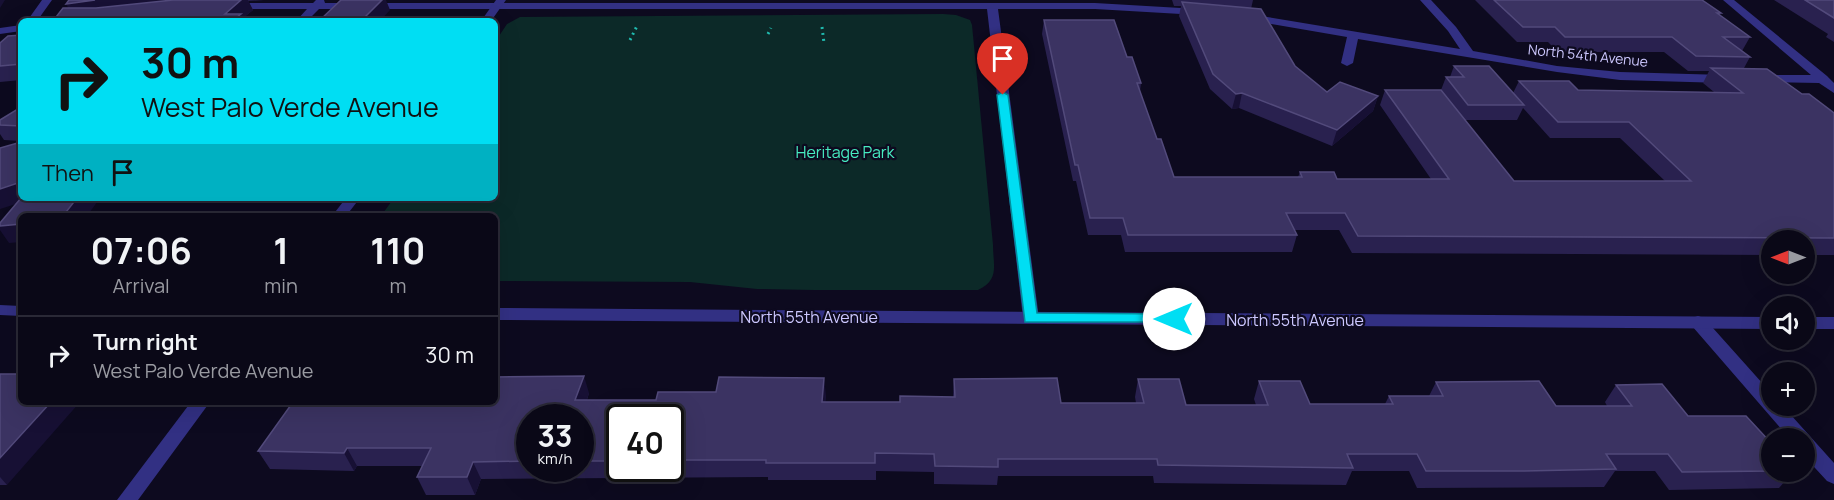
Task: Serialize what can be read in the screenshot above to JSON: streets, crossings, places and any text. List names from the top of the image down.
{
  "streets": {
    "street": ["North 54th Avenue", "North 55th Avenue"]
  },
  "parks": ["Heritage Park"],
  "north": "left",
  "page": {
    "turn": ["30 m", "West Palo Verde Avenue"],
    "then": "Then",
    "eta": [
      "07:06",
      "Arrival",
      "1",
      "min",
      "110",
      "m"
    ],
    "map_buttons": ["+", "−"],
    "list": [
      {
        "name": "Turn right",
        "note": "West Palo Verde Avenue",
        "value": "30 m"
      }
    ],
    "speed": "33 km/h",
    "limit": "40"
  }
}
